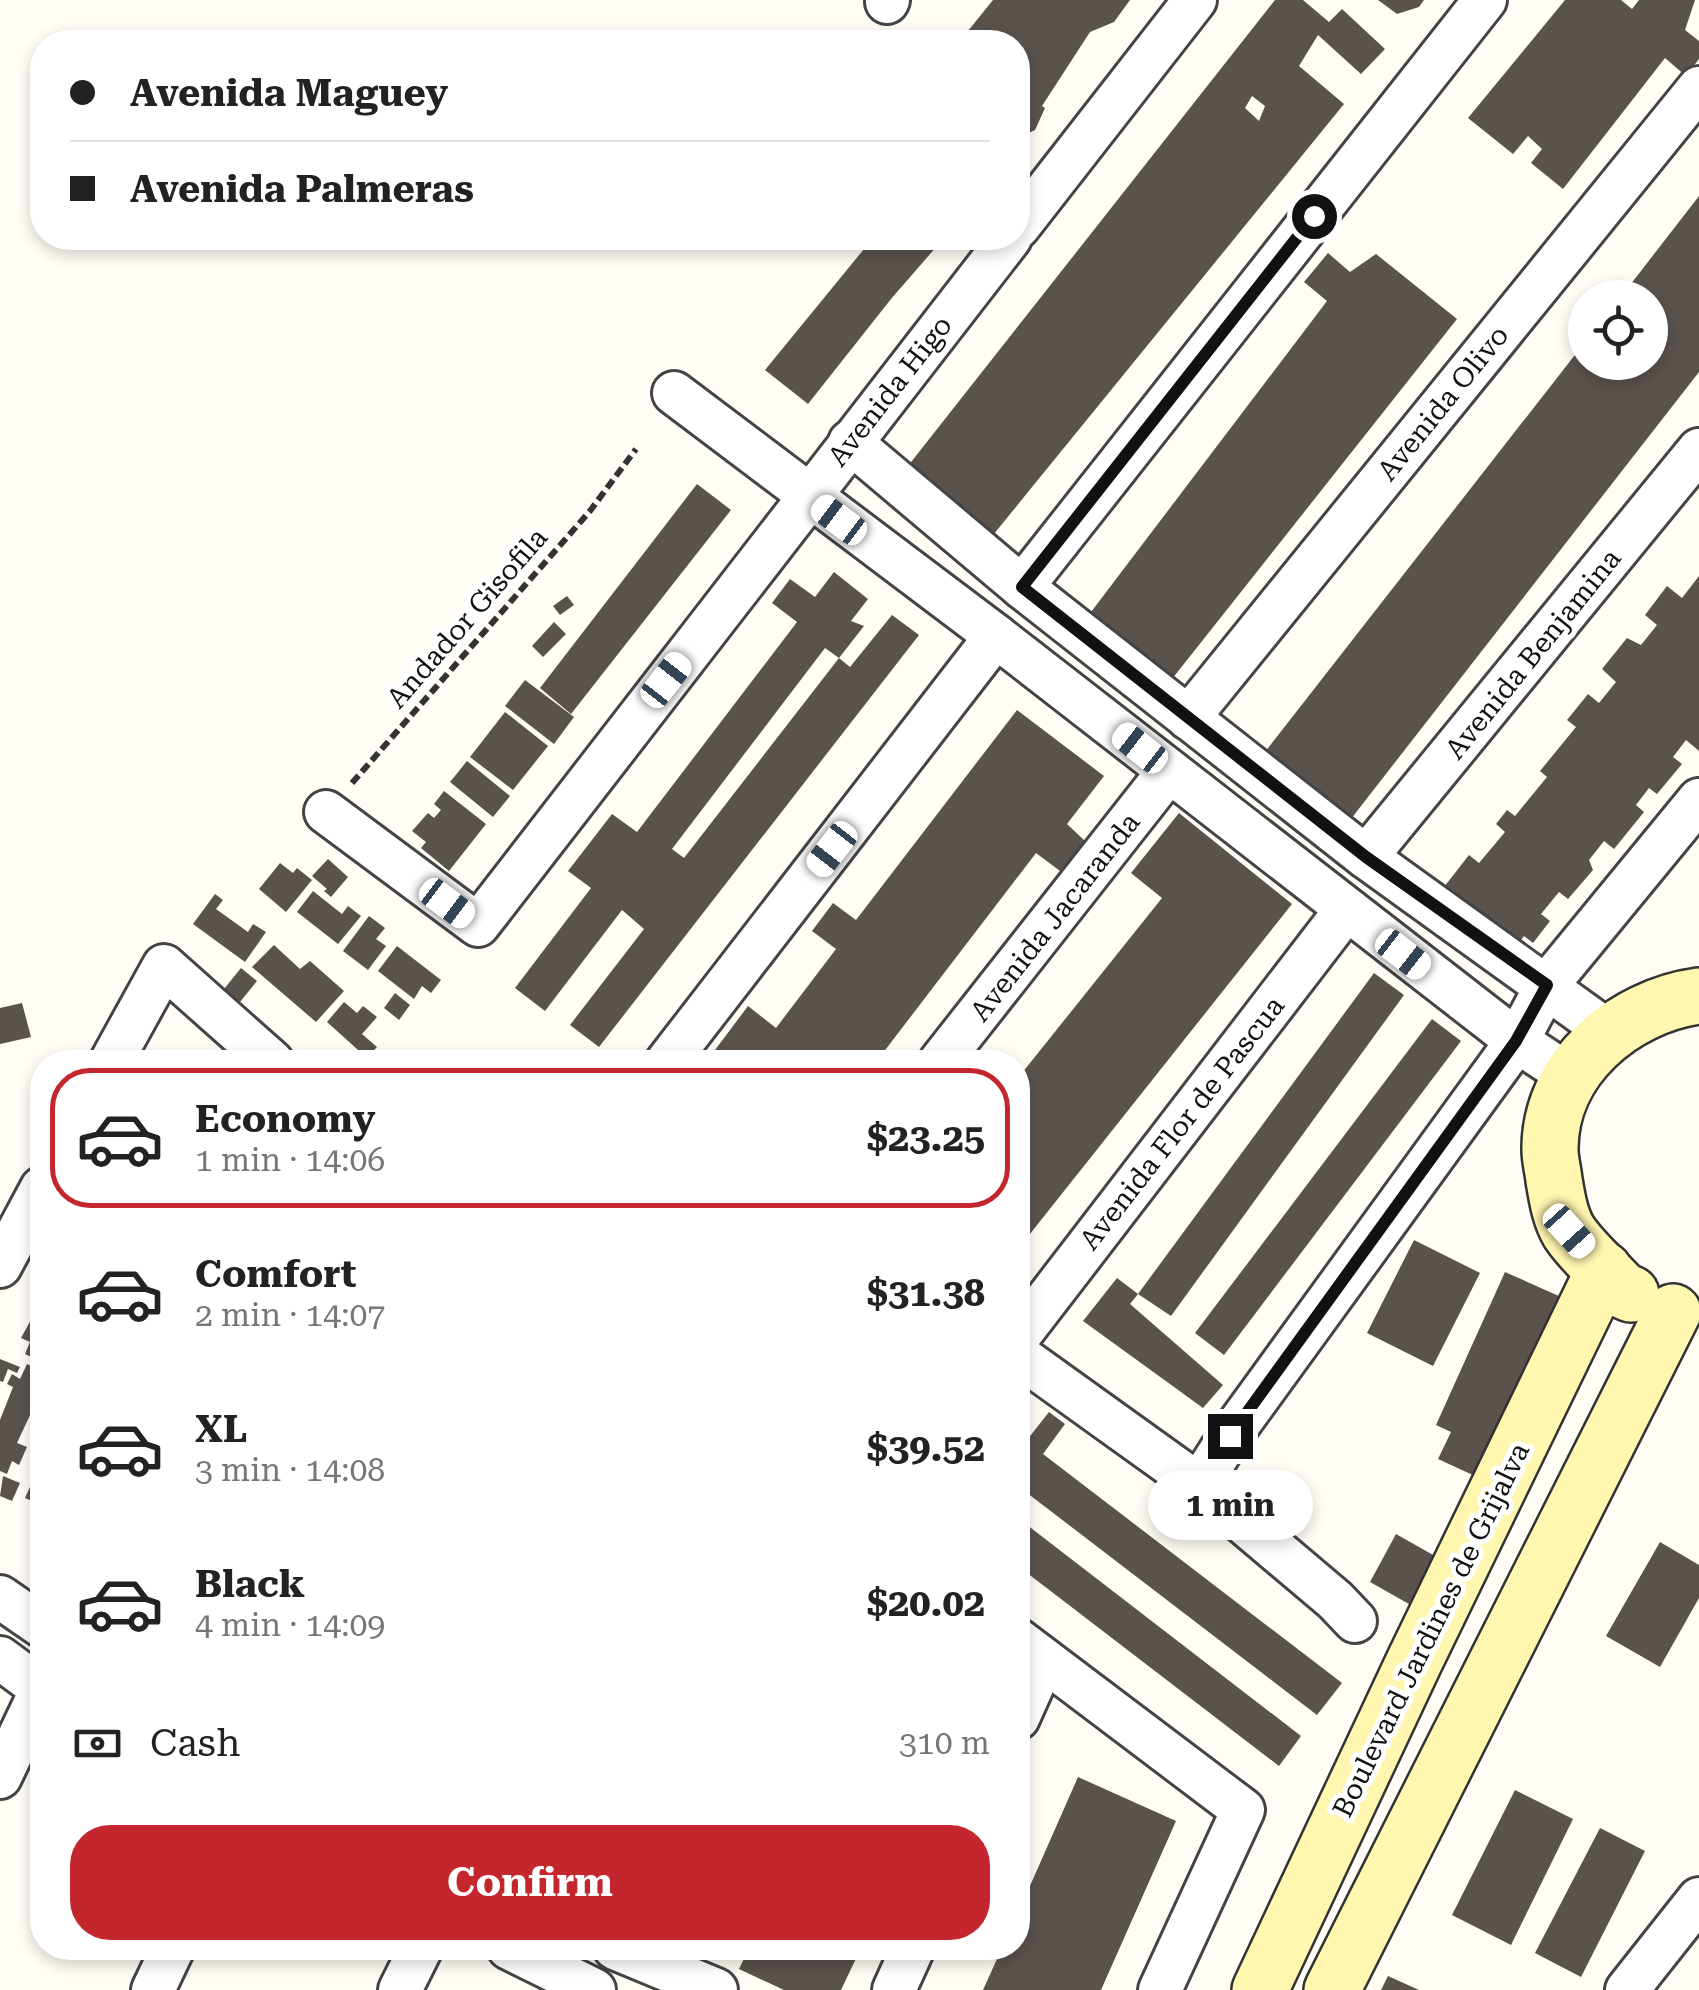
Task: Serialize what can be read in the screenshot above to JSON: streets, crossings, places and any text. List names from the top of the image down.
{
  "streets": {
    "street": [
      "Avenida Higo",
      "Avenida Olivo",
      "Avenida Benjamina",
      "Avenida Jacaranda",
      "Avenida Flor de Pascua",
      "Boulevard Jardines de Grijalva"
    ],
    "path": ["Andador Gisofila"]
  },
  "crossings": [
    ["Avenida Higo", "Andador Gisofila"]
  ],
  "page": {
    "banner": ["Avenida Maguey", "Avenida Palmeras"],
    "list": [
      {
        "name": "Economy",
        "note": "1 min · 14:06",
        "value": "$23.25"
      },
      {
        "name": "Comfort",
        "note": "2 min · 14:07",
        "value": "$31.38"
      },
      {
        "name": "XL",
        "note": "3 min · 14:08",
        "value": "$39.52"
      },
      {
        "name": "Black",
        "note": "4 min · 14:09",
        "value": "$20.02"
      }
    ],
    "bubble": "1 min",
    "pay": ["Cash", "310 m"],
    "buttons": "Confirm"
  }
}
